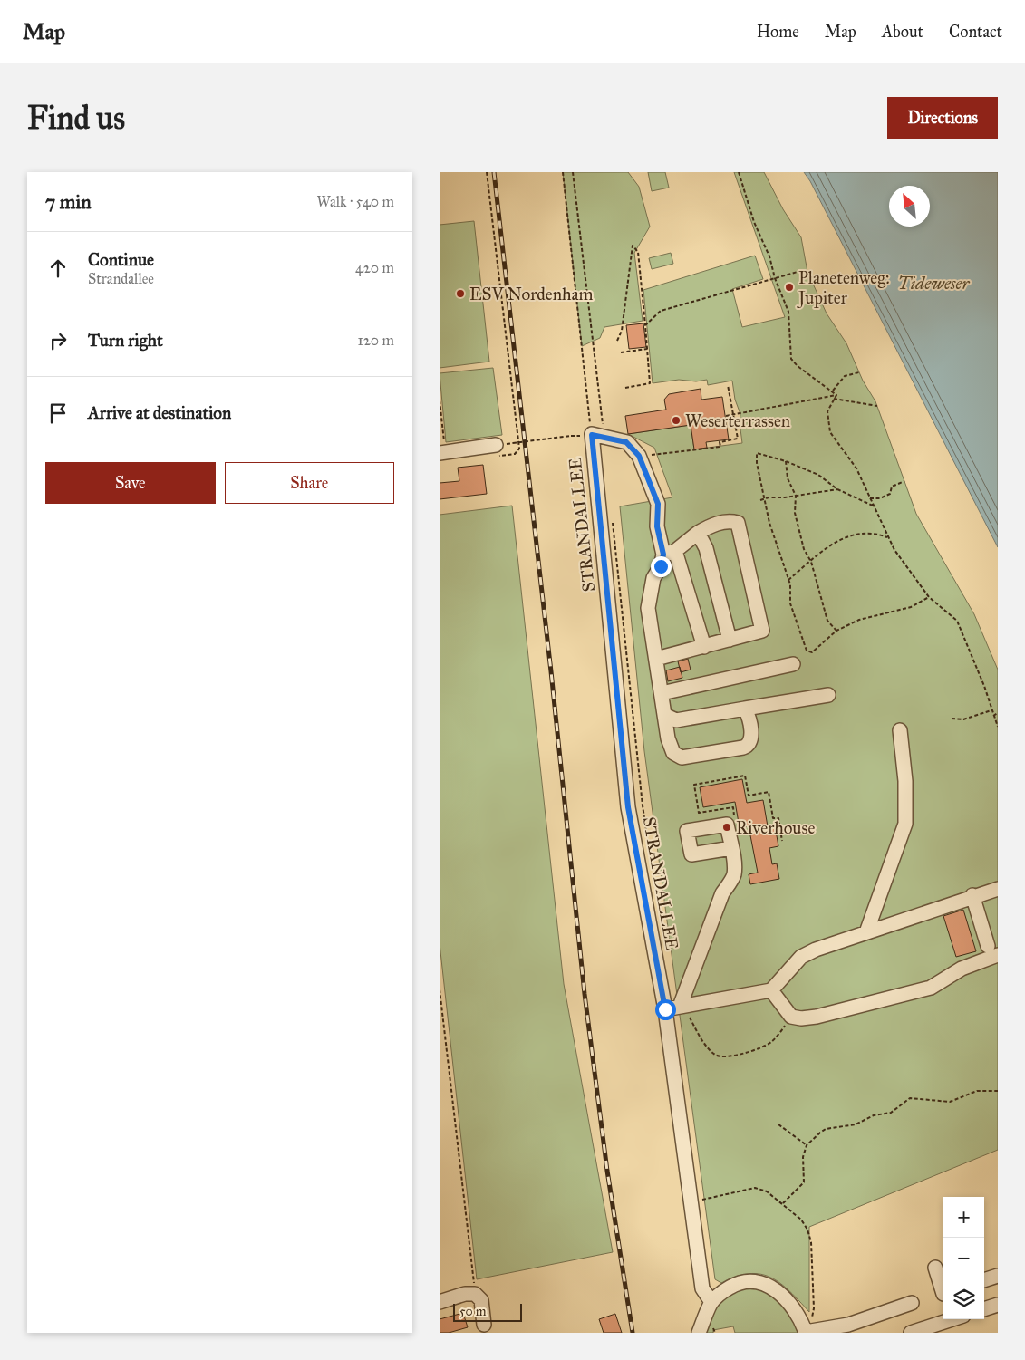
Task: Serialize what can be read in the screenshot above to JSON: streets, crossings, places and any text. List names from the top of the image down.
{
  "streets": {
    "street": ["STRANDALLEE"]
  },
  "parks": ["Tideweser"],
  "places": [
    "Planetenweg: Jupiter",
    "ESV Nordenham",
    "Weserterrassen",
    "Riverhouse"
  ],
  "scale_bar": "50 m",
  "north": "top left",
  "page": {
    "header": "Map",
    "nav": [
      "Home",
      "Map",
      "About",
      "Contact"
    ],
    "buttons": [
      "Directions",
      ["Save", "Share"]
    ],
    "title": "Find us",
    "heading": ["7 min", "Walk · 540 m"],
    "list": [
      ["Continue", "Strandallee", "420 m"],
      ["Turn right", "120 m"],
      "Arrive at destination"
    ],
    "map_buttons": ["+", "−"],
    "scale": "50 m"
  }
}
